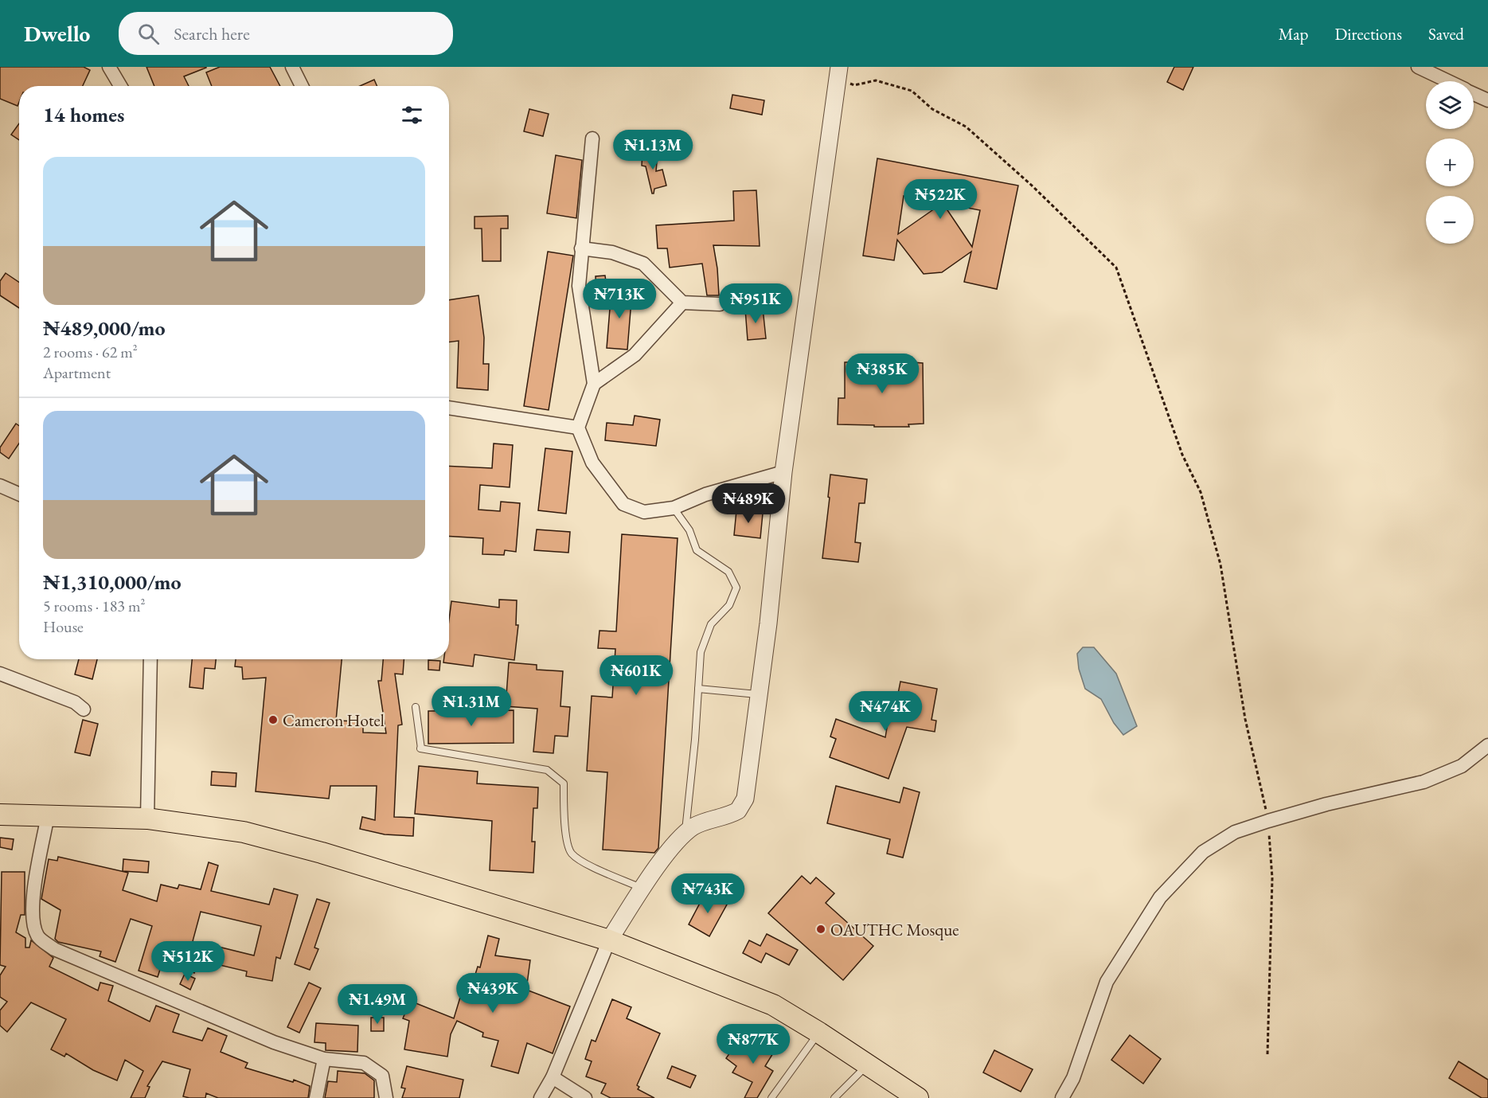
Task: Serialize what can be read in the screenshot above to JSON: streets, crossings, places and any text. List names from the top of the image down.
{
  "places": ["Cameron Hotel", "OAUTHC Mosque"],
  "page": {
    "header": "Dwello",
    "search": "Search here",
    "nav": ["Map", "Directions", "Saved"],
    "map_buttons": ["+", "−"],
    "heading": "14 homes",
    "price": [
      "₦1.13M",
      "₦522K",
      "₦713K",
      "₦951K",
      "₦385K",
      "₦489K",
      "₦601K",
      "₦1.31M",
      "₦474K",
      "₦743K",
      "₦512K",
      "₦439K",
      "₦1.49M",
      "₦877K"
    ],
    "list": [
      {
        "name": "₦489,000/mo",
        "note": "2 rooms · 62 m² · Apartment"
      },
      {
        "name": "₦1,310,000/mo",
        "note": "5 rooms · 183 m² · House"
      }
    ]
  }
}
